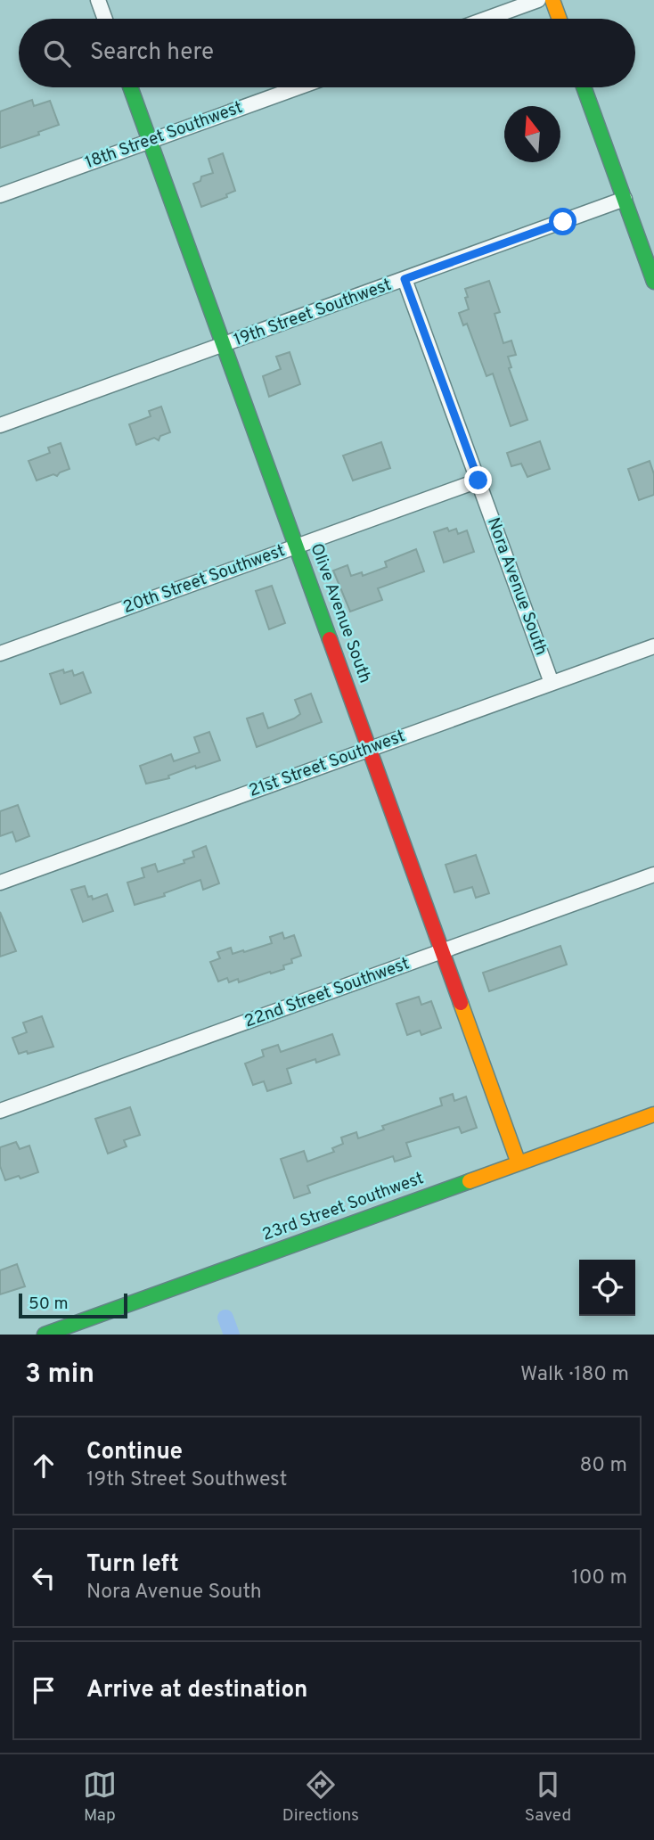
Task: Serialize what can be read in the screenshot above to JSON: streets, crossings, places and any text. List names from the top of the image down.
{
  "streets": {
    "street": [
      "18th Street Southwest",
      "19th Street Southwest",
      "20th Street Southwest",
      "Nora Avenue South",
      "Olive Avenue South",
      "21st Street Southwest",
      "22nd Street Southwest",
      "23rd Street Southwest"
    ]
  },
  "crossings": [
    ["18th Street Southwest", "Olive Avenue South"],
    ["19th Street Southwest", "Nora Avenue South"],
    ["19th Street Southwest", "Olive Avenue South"],
    ["20th Street Southwest", "Nora Avenue South"],
    ["20th Street Southwest", "Olive Avenue South"],
    ["Nora Avenue South", "21st Street Southwest"],
    ["Olive Avenue South", "21st Street Southwest"],
    ["Olive Avenue South", "22nd Street Southwest"],
    ["Olive Avenue South", "23rd Street Southwest"]
  ],
  "scale_bar": "50 m",
  "north": "top",
  "page": {
    "search": "Search here",
    "scale": "50 m",
    "heading": ["3 min", "Walk · 180 m"],
    "list": [
      ["Continue", "19th Street Southwest", "80 m"],
      ["Turn left", "Nora Avenue South", "100 m"],
      "Arrive at destination"
    ],
    "nav": ["Map", "Directions", "Saved"]
  }
}
